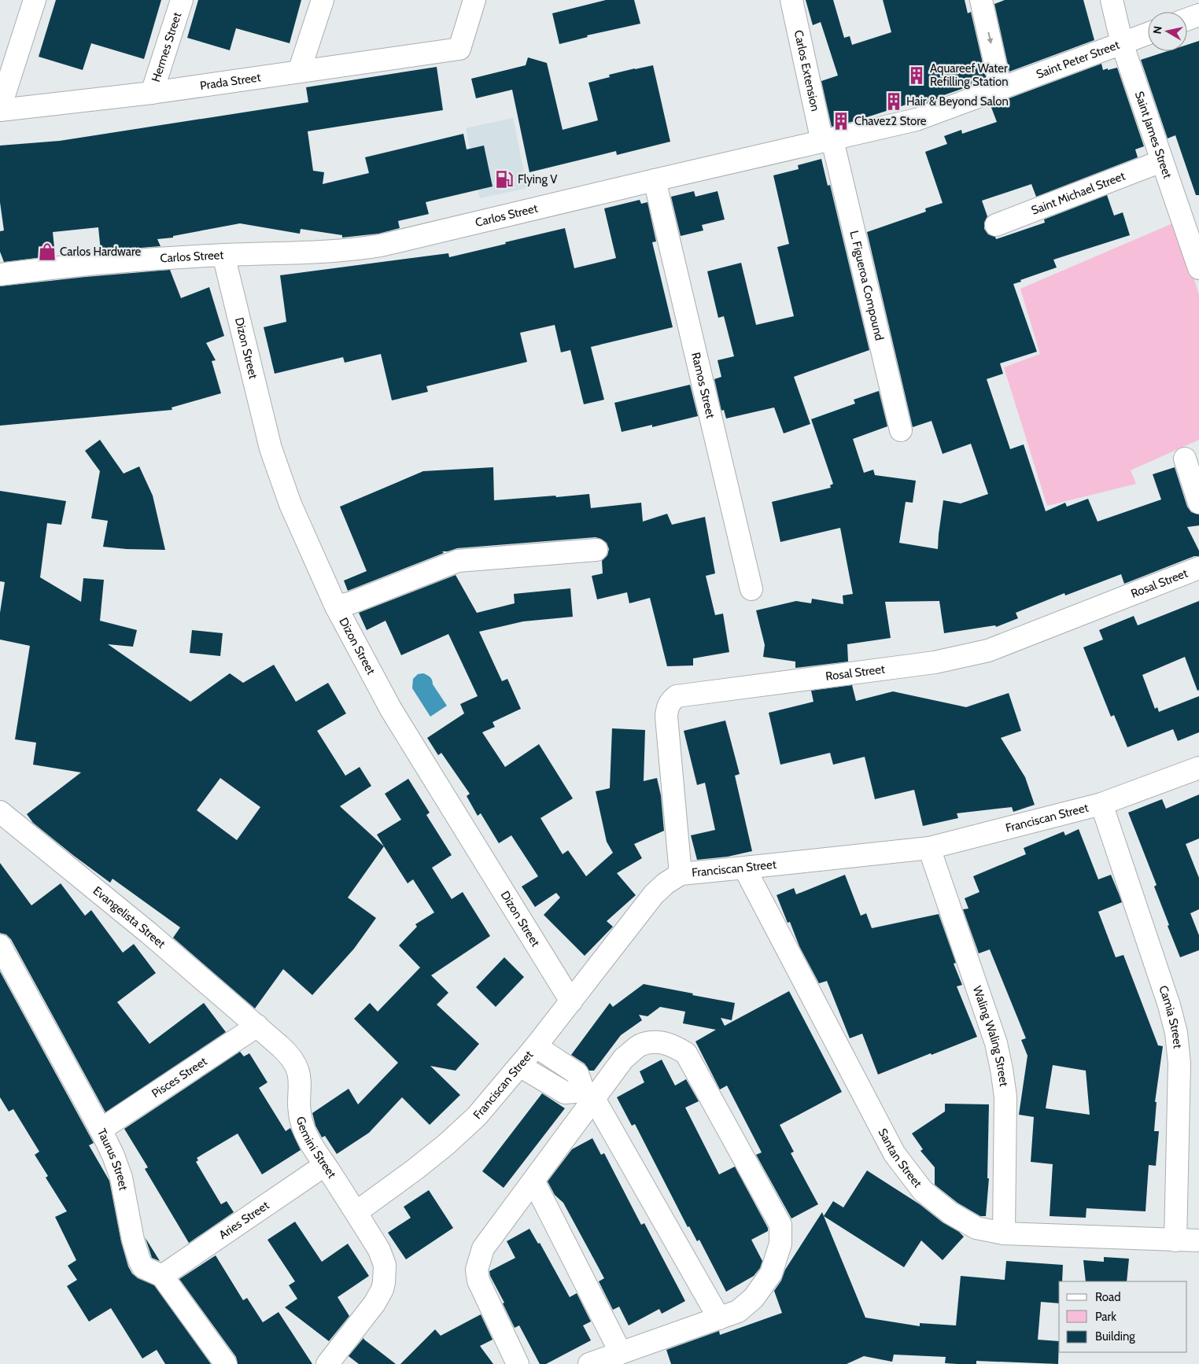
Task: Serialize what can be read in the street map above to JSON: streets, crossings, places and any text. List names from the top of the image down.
{
  "streets": {
    "street": [
      "Hermes Street",
      "Saint Peter Street",
      "Carlos Extension",
      "Prada Street",
      "Saint James Street",
      "Saint Michael Street",
      "Carlos Street",
      "L. Figueroa Compound",
      "Dizon Street",
      "Ramos Street",
      "Rosal Street",
      "Franciscan Street",
      "Evangelista Street",
      "Camia Street",
      "Waling Waling Street",
      "Pisces Street",
      "Gemini Street",
      "Santan Street",
      "Taurus Street",
      "Aries Street"
    ]
  },
  "crossings": [
    ["Hermes Street", "Prada Street"],
    ["Saint Peter Street", "Saint James Street"],
    ["Saint Peter Street", "Carlos Street"],
    ["Carlos Extension", "Carlos Street"],
    ["Carlos Extension", "L. Figueroa Compound"],
    ["Saint James Street", "Saint Michael Street"],
    ["Carlos Street", "L. Figueroa Compound"],
    ["Carlos Street", "Dizon Street"],
    ["Carlos Street", "Ramos Street"],
    ["Dizon Street", "Franciscan Street"],
    ["Rosal Street", "Franciscan Street"],
    ["Franciscan Street", "Camia Street"],
    ["Franciscan Street", "Waling Waling Street"],
    ["Franciscan Street", "Gemini Street"],
    ["Franciscan Street", "Santan Street"],
    ["Evangelista Street", "Pisces Street"],
    ["Evangelista Street", "Gemini Street"],
    ["Camia Street", "Santan Street"],
    ["Waling Waling Street", "Santan Street"],
    ["Pisces Street", "Gemini Street"],
    ["Pisces Street", "Taurus Street"],
    ["Gemini Street", "Aries Street"],
    ["Taurus Street", "Aries Street"]
  ],
  "places": {
    "building": ["Aquareef Water Refilling Station", "Hair & Beyond Salon", "Chavez2 Store"],
    "fuel station": ["Flying V"],
    "shop": ["Carlos Hardware"]
  },
  "legend": ["Road", "Park", "Building"],
  "north": "left"
}
